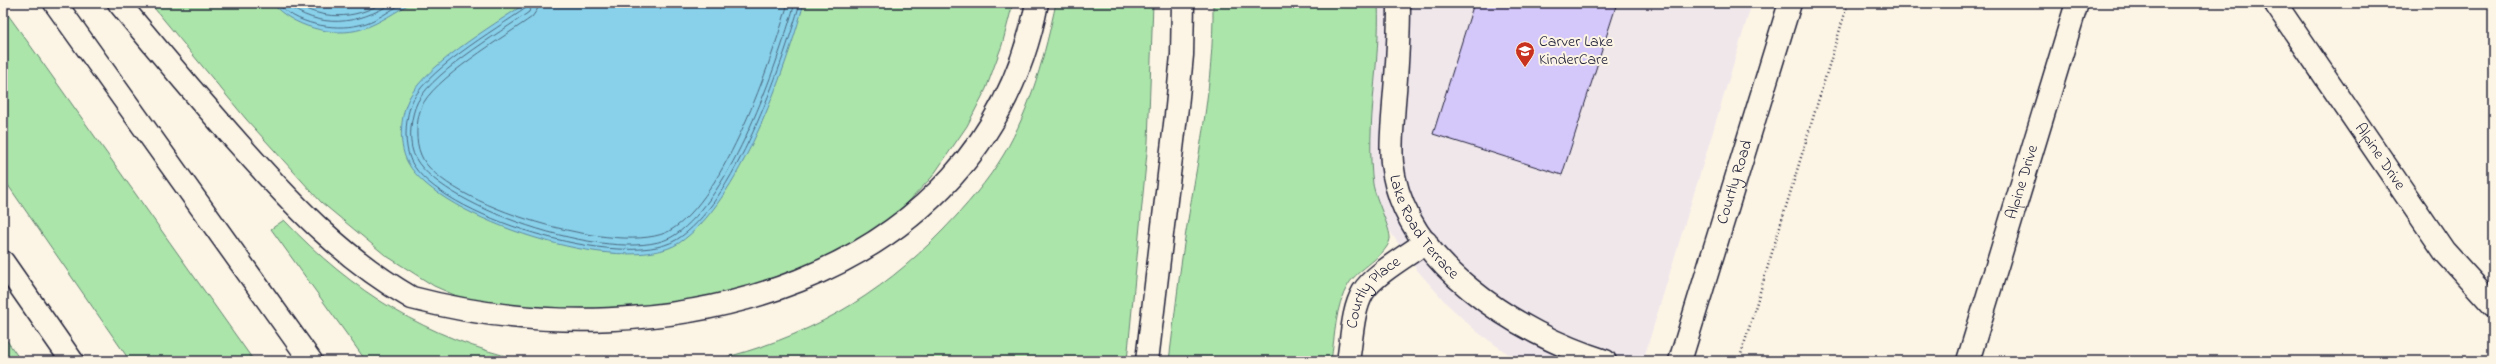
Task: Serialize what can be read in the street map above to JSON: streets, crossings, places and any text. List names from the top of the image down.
{
  "streets": {
    "main road": [
      "Alpine Drive",
      "Courtly Road",
      "Lake Road Terrace",
      "Courtly Place"
    ]
  },
  "crossings": [
    ["Lake Road Terrace", "Courtly Place"]
  ],
  "places": {
    "school or university": ["Carver Lake KinderCare"]
  }
}
